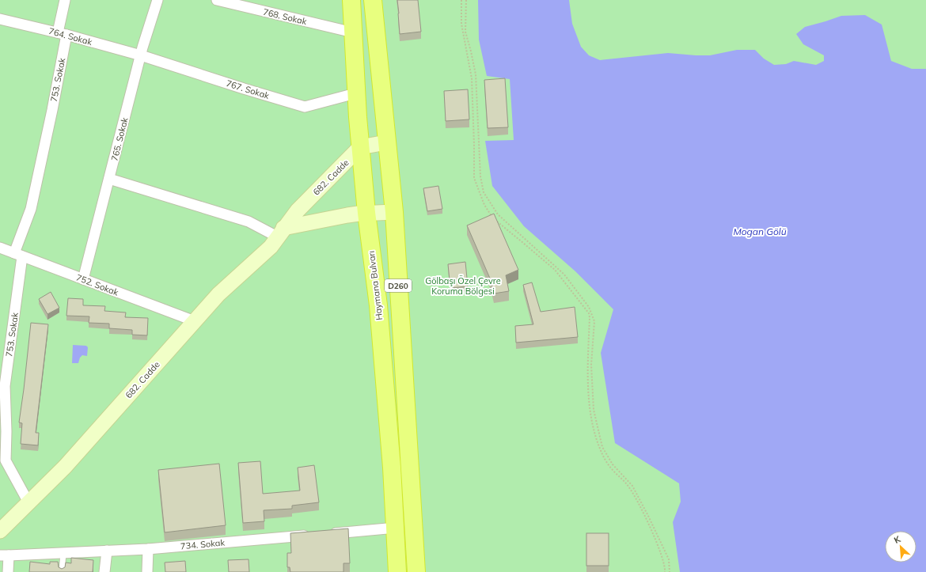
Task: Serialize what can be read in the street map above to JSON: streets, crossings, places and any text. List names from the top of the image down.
{
  "streets": {
    "highway": ["Haymana Bulvarı", "D260"],
    "main road": ["682. Cadde"],
    "street": [
      "768. Sokak",
      "764. Sokak",
      "753. Sokak",
      "767. Sokak",
      "765. Sokak",
      "752. Sokak",
      "734. Sokak"
    ]
  },
  "crossings": [
    ["768. Sokak", "Haymana Bulvarı"],
    ["764. Sokak", "753. Sokak"],
    ["764. Sokak", "767. Sokak"],
    ["764. Sokak", "765. Sokak"],
    ["753. Sokak", "682. Cadde"],
    ["753. Sokak", "752. Sokak"],
    ["767. Sokak", "765. Sokak"],
    ["767. Sokak", "Haymana Bulvarı"],
    ["765. Sokak", "752. Sokak"],
    ["682. Cadde", "752. Sokak"],
    ["682. Cadde", "Haymana Bulvarı"]
  ],
  "water": ["Mogan Gölü"],
  "parks": ["Gölbaşı Özel Çevre Koruma Bölgesi"],
  "north": "top left"
}
